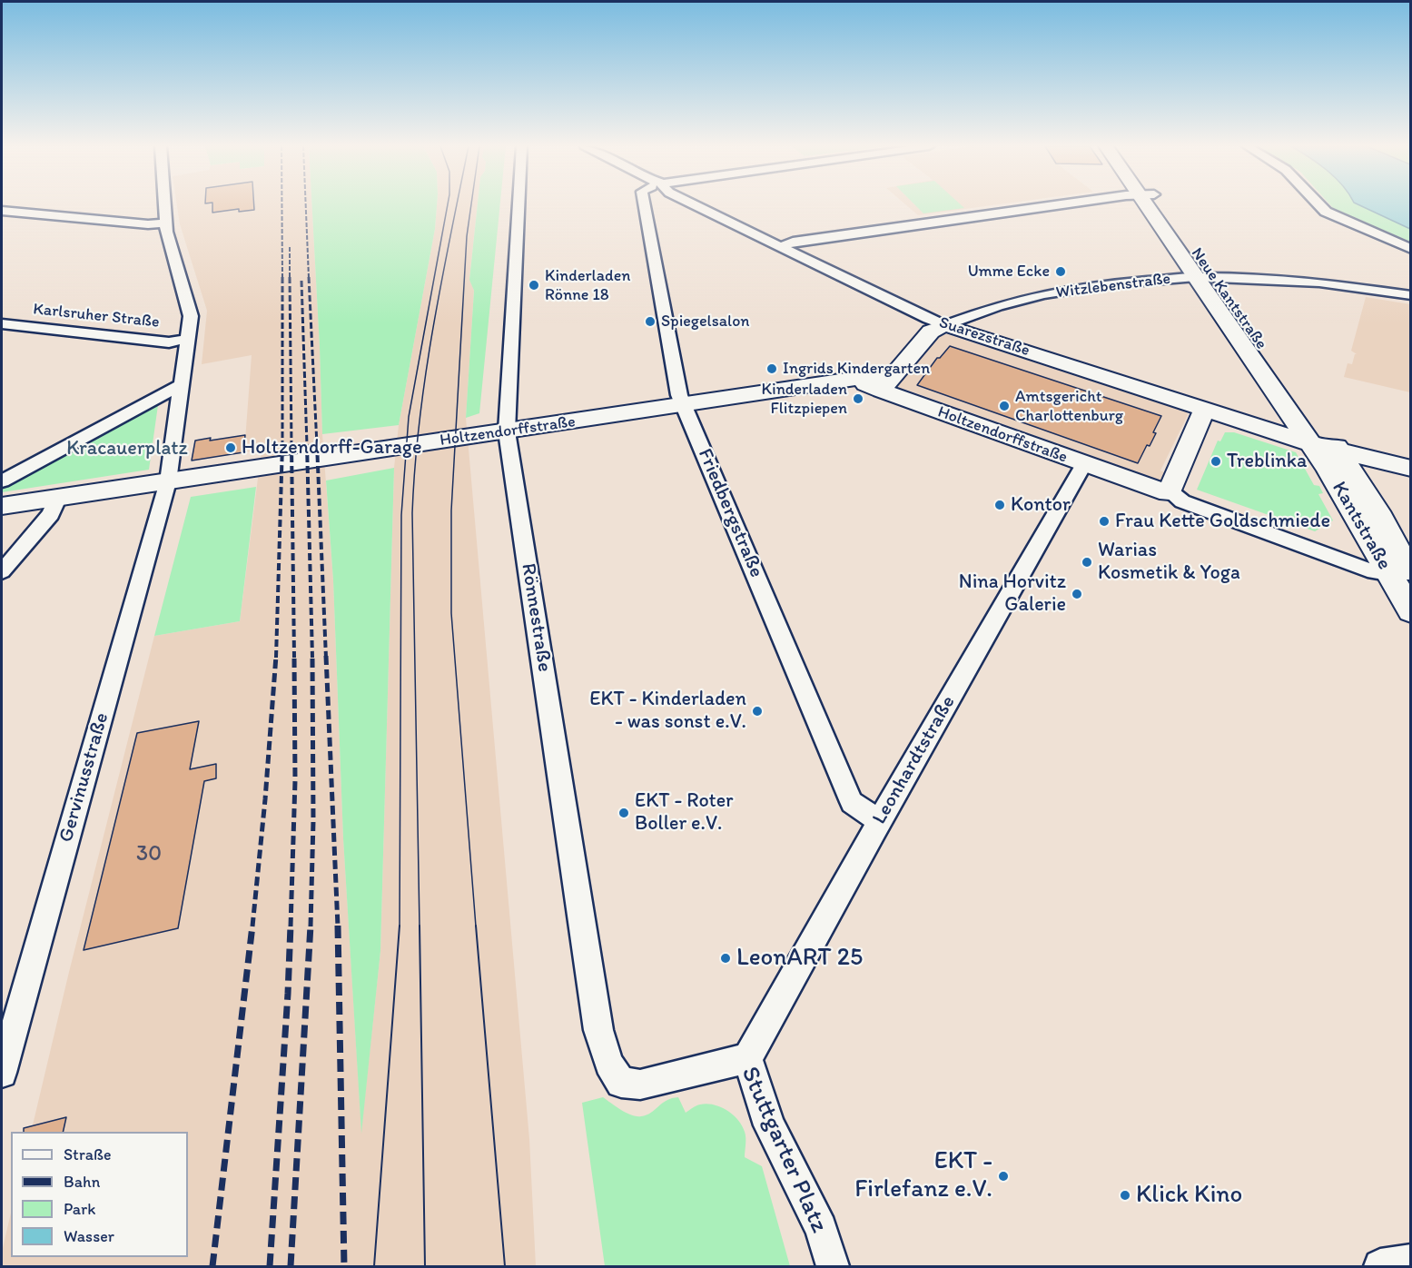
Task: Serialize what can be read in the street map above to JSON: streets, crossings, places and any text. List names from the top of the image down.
{
  "streets": {
    "street": [
      "Witzlebenstraße",
      "Neue Kantstraße",
      "Karlsruher Straße",
      "Suarezstraße",
      "Holtzendorffstraße",
      "Friedbergstraße",
      "Kantstraße",
      "Rönnestraße",
      "Leonhardtstraße",
      "Gervinusstraße",
      "Stuttgarter Platz"
    ]
  },
  "crossings": [
    ["Witzlebenstraße", "Neue Kantstraße"],
    ["Witzlebenstraße", "Suarezstraße"],
    ["Witzlebenstraße", "Holtzendorffstraße"],
    ["Neue Kantstraße", "Suarezstraße"],
    ["Neue Kantstraße", "Kantstraße"],
    ["Karlsruher Straße", "Gervinusstraße"],
    ["Suarezstraße", "Kantstraße"],
    ["Holtzendorffstraße", "Friedbergstraße"],
    ["Holtzendorffstraße", "Kantstraße"],
    ["Holtzendorffstraße", "Rönnestraße"],
    ["Holtzendorffstraße", "Leonhardtstraße"],
    ["Holtzendorffstraße", "Gervinusstraße"],
    ["Friedbergstraße", "Leonhardtstraße"],
    ["Rönnestraße", "Stuttgarter Platz"],
    ["Leonhardtstraße", "Stuttgarter Platz"]
  ],
  "parks": ["Kracauerplatz"],
  "places": [
    "Umme Ecke",
    "Kinderladen Rönne 18",
    "Spiegelsalon",
    "Ingrids Kindergarten",
    "Kinderladen Flitzpiepen",
    "Amtsgericht Charlottenburg",
    "Holtzendorff-Garage",
    "Treblinka",
    "Kontor",
    "Frau Kette Goldschmiede",
    "Warias Kosmetik & Yoga",
    "Nina Horvitz Galerie",
    "EKT - Kinderladen - was sonst e.V.",
    "EKT - Roter Boller e.V.",
    "LeonART 25",
    "EKT - Firlefanz e.V.",
    "Klick Kino"
  ],
  "house_numbers": ["30"],
  "legend": [
    "Straße",
    "Bahn",
    "Park",
    "Wasser"
  ]
}
